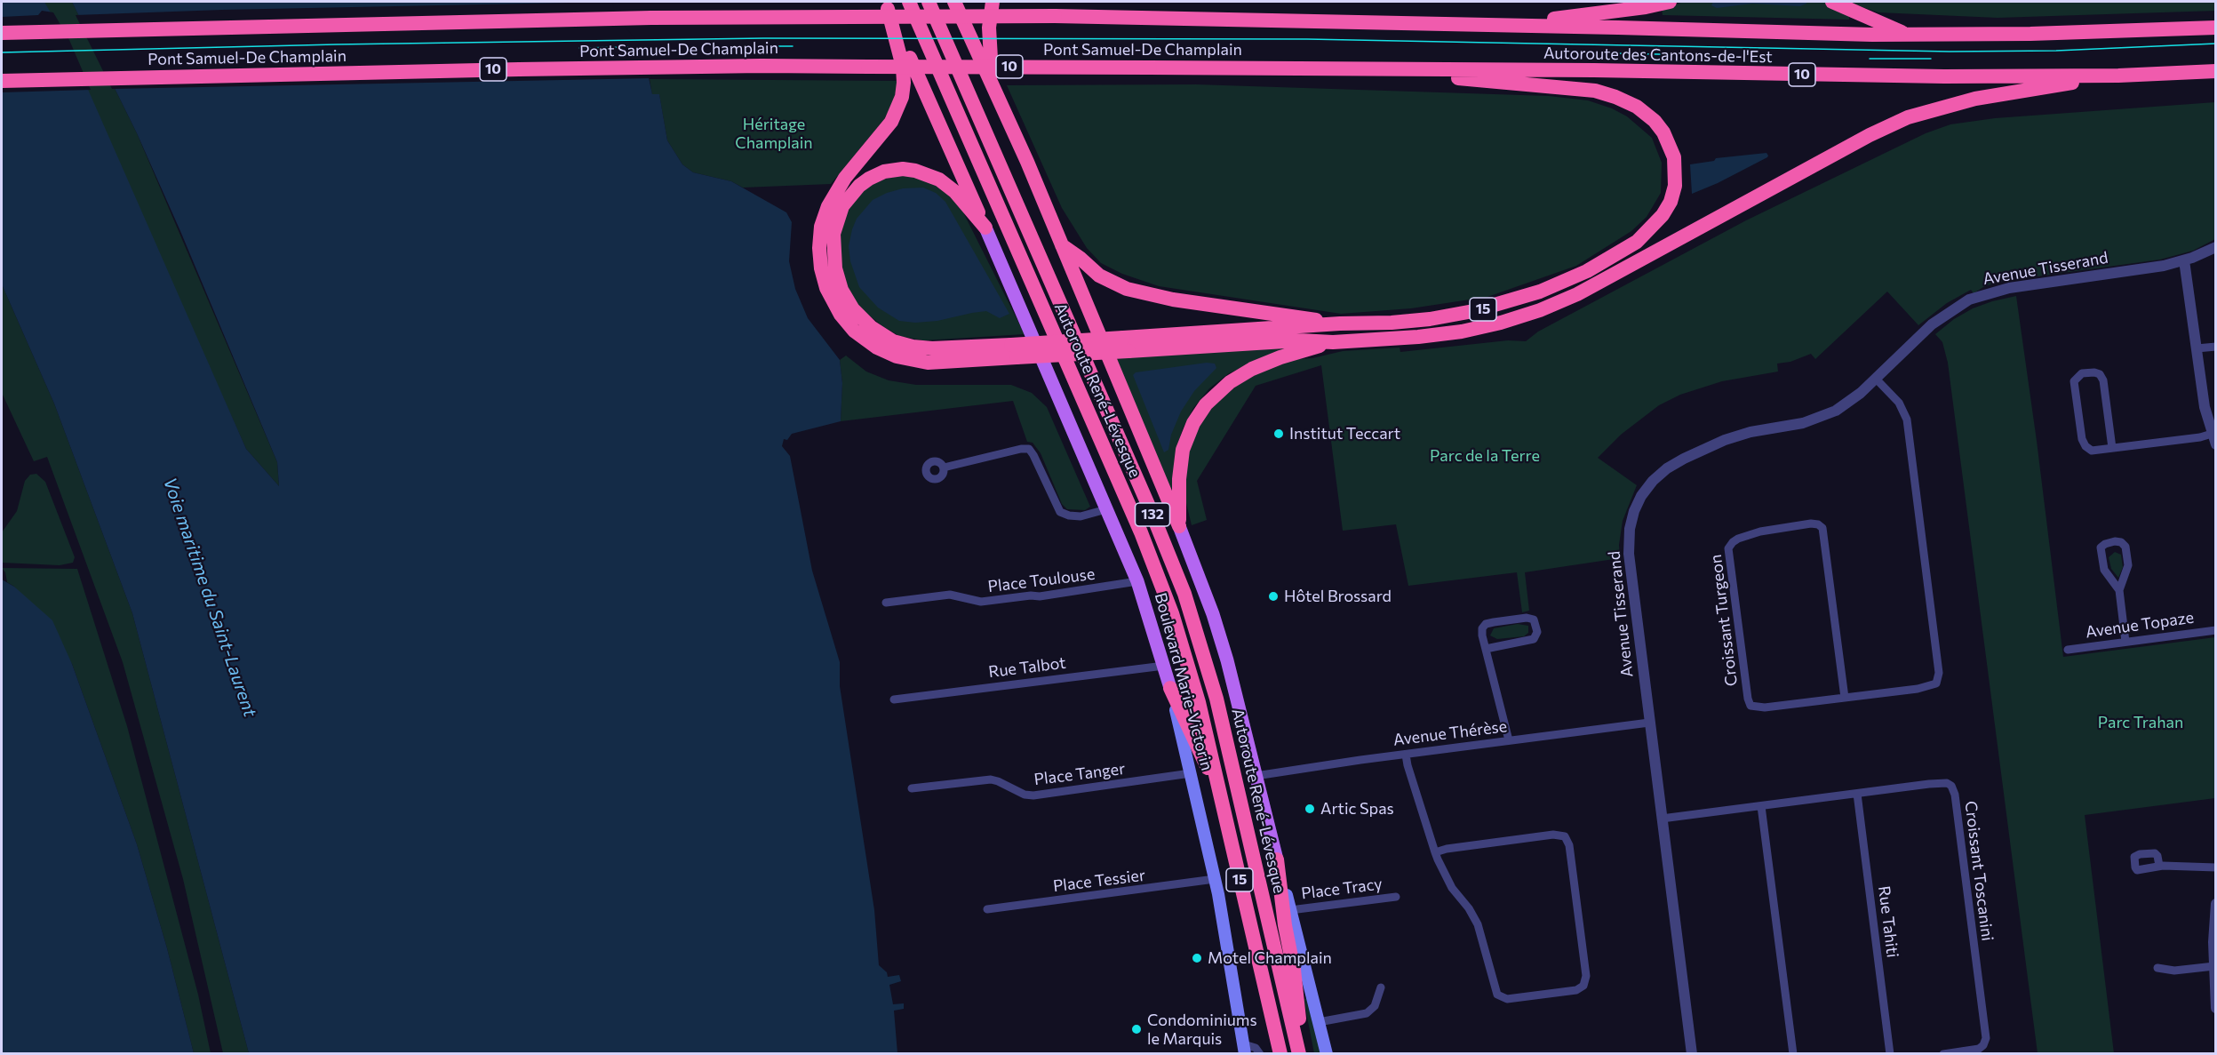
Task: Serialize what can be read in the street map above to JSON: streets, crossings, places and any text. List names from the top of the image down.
{
  "streets": {
    "highway": [
      "Pont Samuel-De Champlain",
      "Autoroute des Cantons-de-l'Est",
      "10",
      "15",
      "Autoroute René-Lévesque",
      "132"
    ],
    "main road": ["Boulevard Marie-Victorin"],
    "street": [
      "Avenue Tisserand",
      "Place Toulouse",
      "Croissant Turgeon",
      "Avenue Topaze",
      "Rue Talbot",
      "Avenue Thérèse",
      "Place Tanger",
      "Croissant Toscanini",
      "Place Tessier",
      "Place Tracy",
      "Rue Tahiti"
    ]
  },
  "crossings": [
    ["Pont Samuel-De Champlain", "Autoroute des Cantons-de-l'Est"],
    ["Pont Samuel-De Champlain", "15"],
    ["Autoroute des Cantons-de-l'Est", "15"],
    ["Avenue Tisserand", "Croissant Turgeon"],
    ["Avenue Tisserand", "Avenue Thérèse"],
    ["Avenue Tisserand", "Croissant Toscanini"],
    ["Place Toulouse", "Boulevard Marie-Victorin"],
    ["Rue Talbot", "Boulevard Marie-Victorin"],
    ["Boulevard Marie-Victorin", "Place Tanger"],
    ["Boulevard Marie-Victorin", "Place Tessier"],
    ["Croissant Toscanini", "Rue Tahiti"]
  ],
  "water": ["Voie maritime du Saint-Laurent"],
  "parks": ["Héritage Champlain", "Parc de la Terre", "Parc Trahan"],
  "places": [
    "Institut Teccart",
    "Hôtel Brossard",
    "Artic Spas",
    "Motel Champlain",
    "Condominiums le Marquis"
  ]
}
